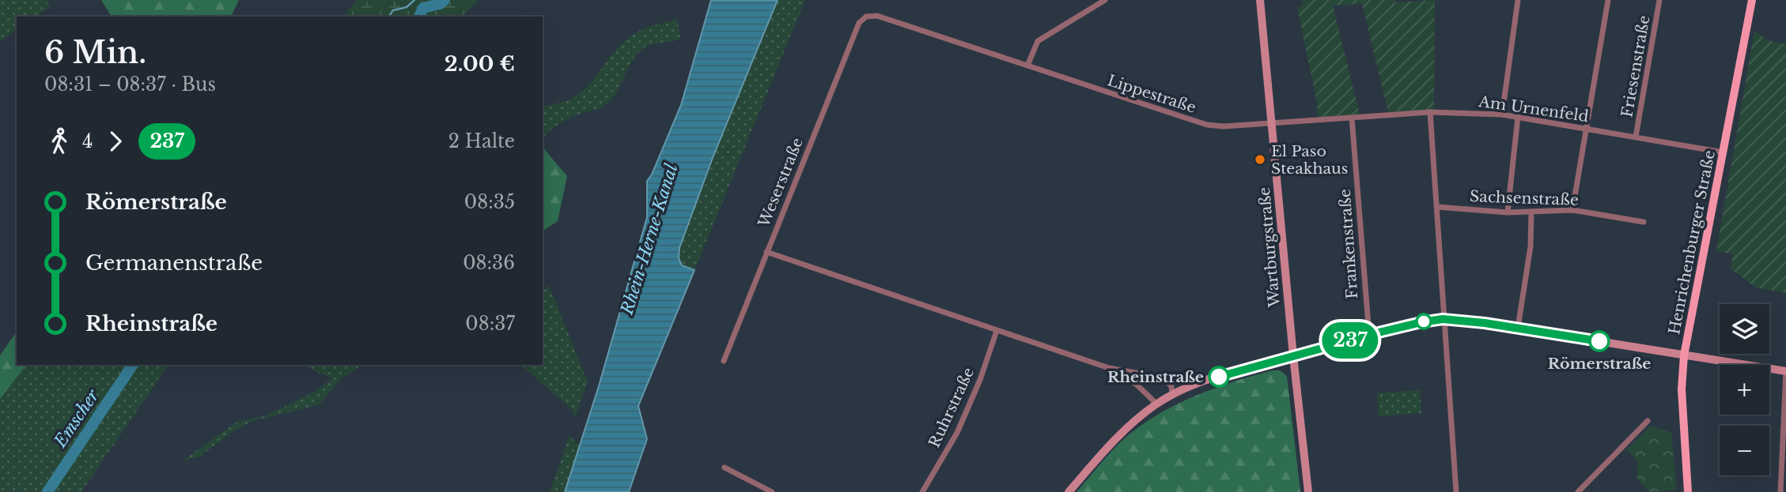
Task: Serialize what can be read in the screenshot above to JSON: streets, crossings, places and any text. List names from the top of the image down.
{
  "streets": {
    "main road": ["Henrichenburger Straße", "Wartburgstraße"],
    "street": [
      "Friesenstraße",
      "Lippestraße",
      "Am Urnenfeld",
      "Weserstraße",
      "Sachsenstraße",
      "Frankenstraße",
      "Ruhrstraße"
    ]
  },
  "crossings": [
    ["Friesenstraße", "Am Urnenfeld"],
    ["Lippestraße", "Am Urnenfeld"],
    ["Lippestraße", "Weserstraße"],
    ["Lippestraße", "Wartburgstraße"],
    ["Am Urnenfeld", "Henrichenburger Straße"],
    ["Am Urnenfeld", "Frankenstraße"],
    ["Am Urnenfeld", "Wartburgstraße"]
  ],
  "water": ["Rhein-Herne-Kanal", "Emscher"],
  "places": ["El Paso Steakhaus", "Römerstraße", "Rheinstraße"],
  "lines": ["bus line 237"],
  "page": {
    "on_map": "237",
    "heading": ["6 Min.", "08:31 – 08:37 · Bus", "2.00 €"],
    "legs": ["4", "237", "2 Halte"],
    "list": [
      {
        "name": "Römerstraße",
        "value": "08:35"
      },
      {
        "name": "Germanenstraße",
        "value": "08:36"
      },
      {
        "name": "Rheinstraße",
        "value": "08:37"
      }
    ],
    "map_buttons": ["+", "−"]
  }
}
